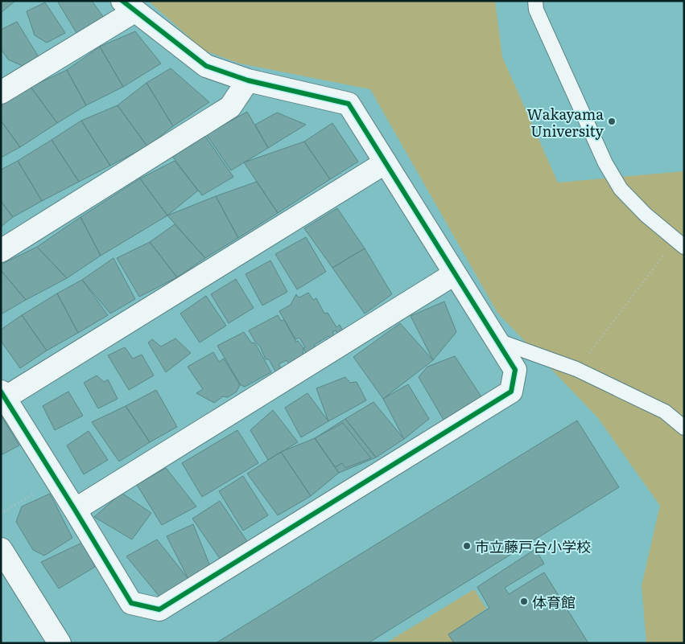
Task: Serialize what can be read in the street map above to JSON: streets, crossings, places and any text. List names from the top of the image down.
{
  "places": ["Wakayama University", "市立藤戸台小学校", "体育館"]
}
